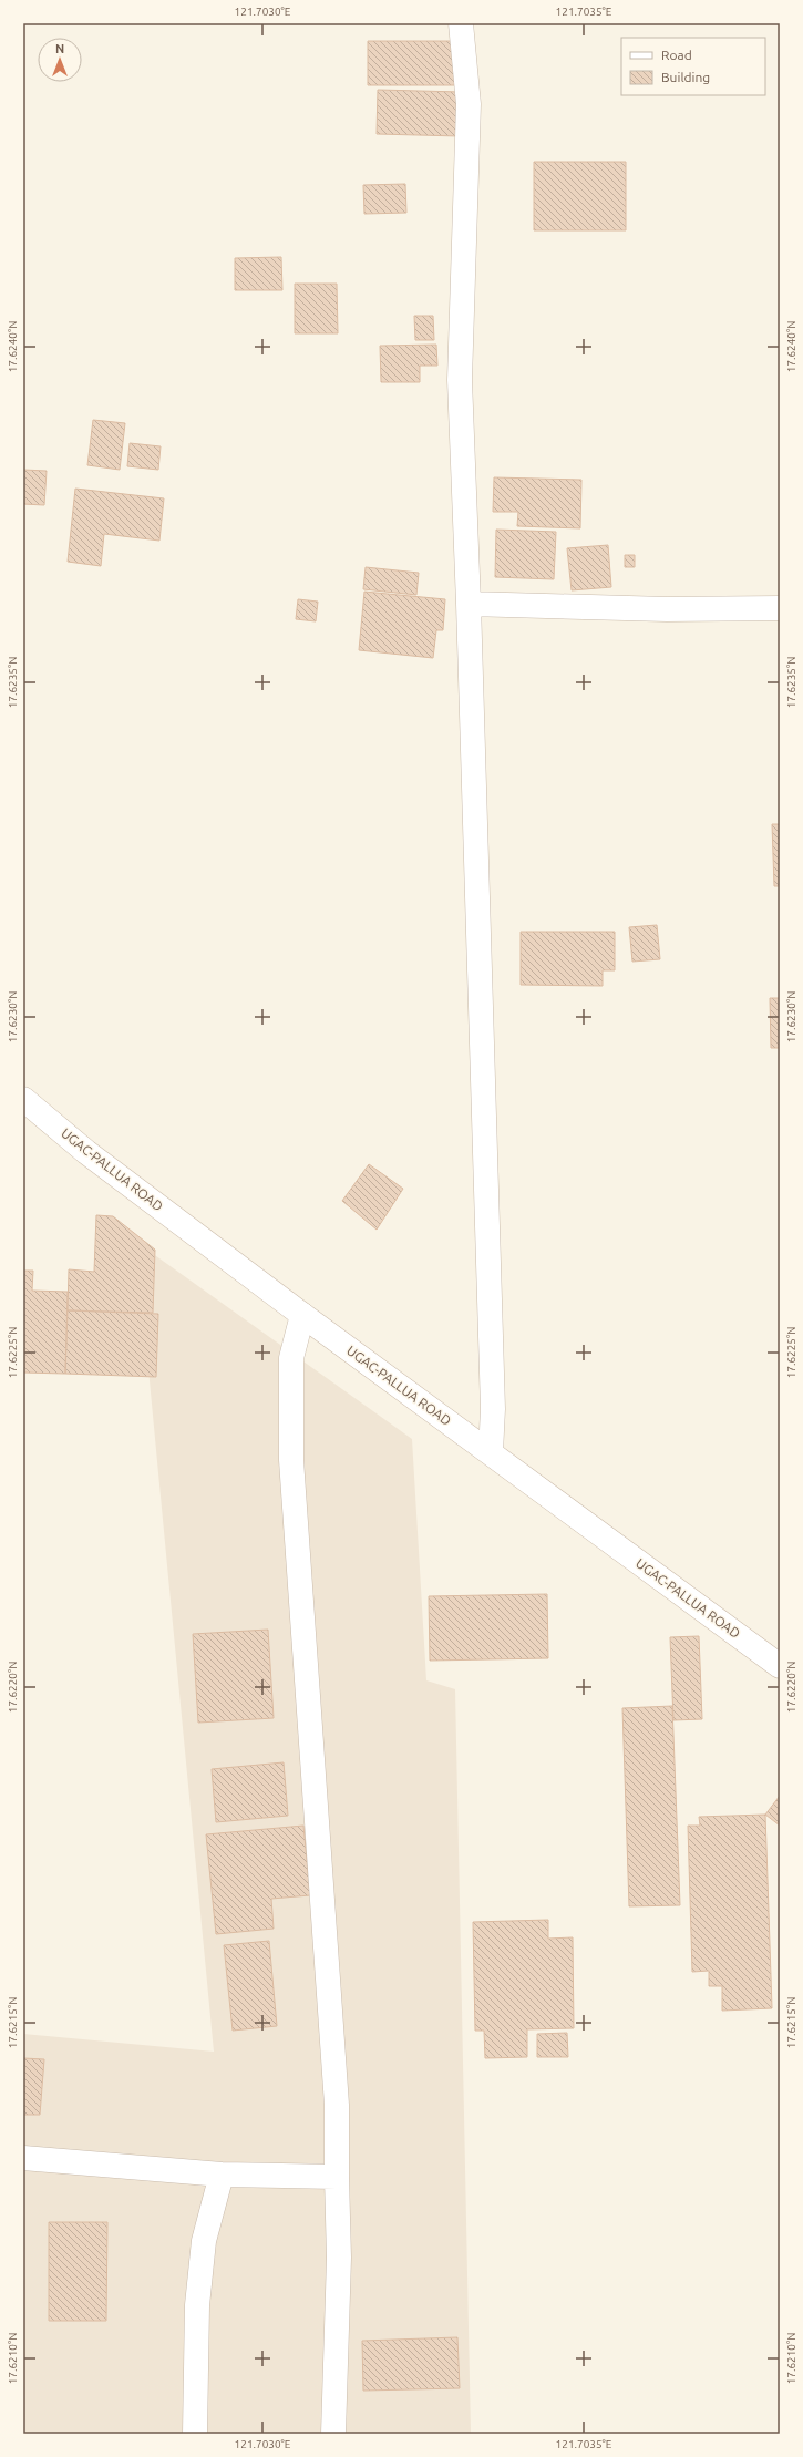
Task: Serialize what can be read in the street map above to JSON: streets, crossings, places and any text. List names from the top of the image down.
{
  "streets": {
    "street": ["UGAC-PALLUA ROAD"]
  },
  "legend": ["Road", "Building"],
  "north": "top",
  "coordinates": [
    "121.7030°E",
    "121.7035°E",
    "17.6240°N",
    "17.6235°N",
    "17.6230°N",
    "17.6225°N",
    "17.6220°N",
    "17.6215°N",
    "17.6210°N"
  ]
}
